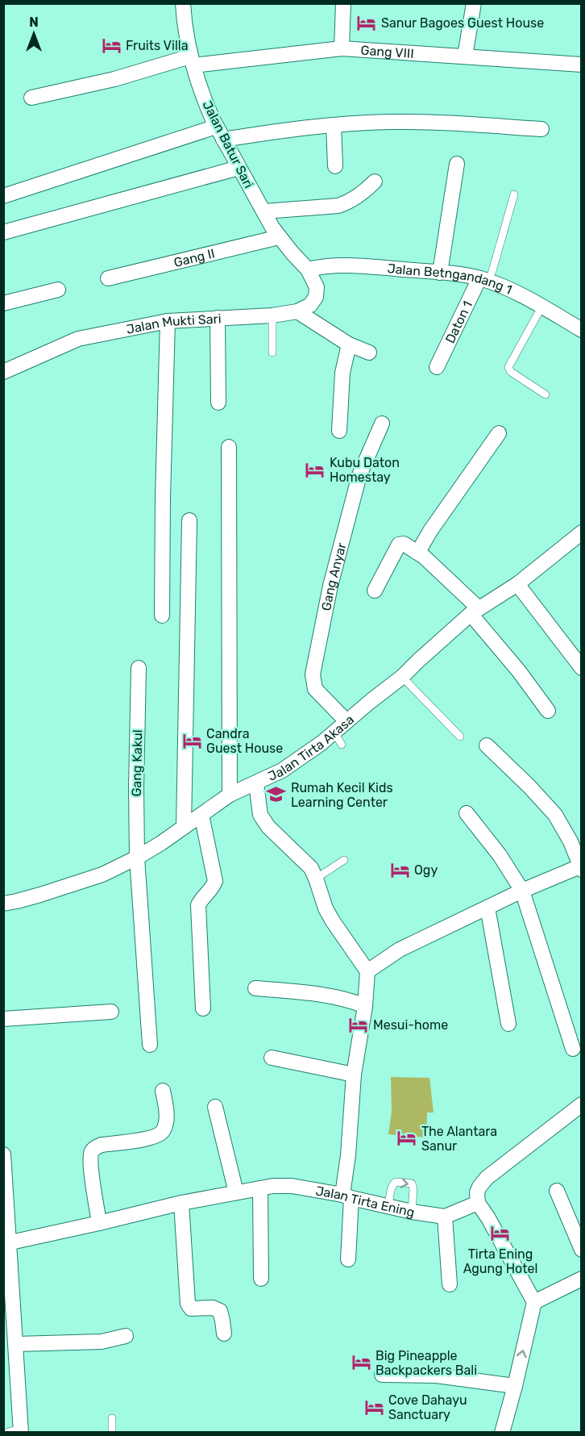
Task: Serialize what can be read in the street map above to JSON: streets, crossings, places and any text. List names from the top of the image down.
{
  "streets": {
    "street": [
      "Gang VIII",
      "Jalan Batur Sari",
      "Gang II",
      "Jalan Betngandang 1",
      "Daton 1",
      "Jalan Mukti Sari",
      "Gang Anyar",
      "Jalan Tirta Akasa",
      "Gang Kakul",
      "Jalan Tirta Ening"
    ]
  },
  "crossings": [
    ["Gang VIII", "Jalan Batur Sari"],
    ["Jalan Batur Sari", "Gang II"],
    ["Jalan Batur Sari", "Jalan Betngandang 1"],
    ["Jalan Batur Sari", "Jalan Mukti Sari"],
    ["Jalan Betngandang 1", "Daton 1"],
    ["Jalan Betngandang 1", "Jalan Mukti Sari"],
    ["Gang Anyar", "Jalan Tirta Akasa"],
    ["Jalan Tirta Akasa", "Gang Kakul"]
  ],
  "places": {
    "hotel": [
      "Sanur Bagoes Guest House",
      "Fruits Villa",
      "Kubu Daton Homestay",
      "Candra Guest House",
      "Ogy",
      "Mesui-home",
      "The Alantara Sanur",
      "Tirta Ening Agung Hotel",
      "Big Pineapple Backpackers Bali",
      "Cove Dahayu Sanctuary"
    ],
    "school or university": ["Rumah Kecil Kids Learning Center"]
  },
  "north": "top"
}
